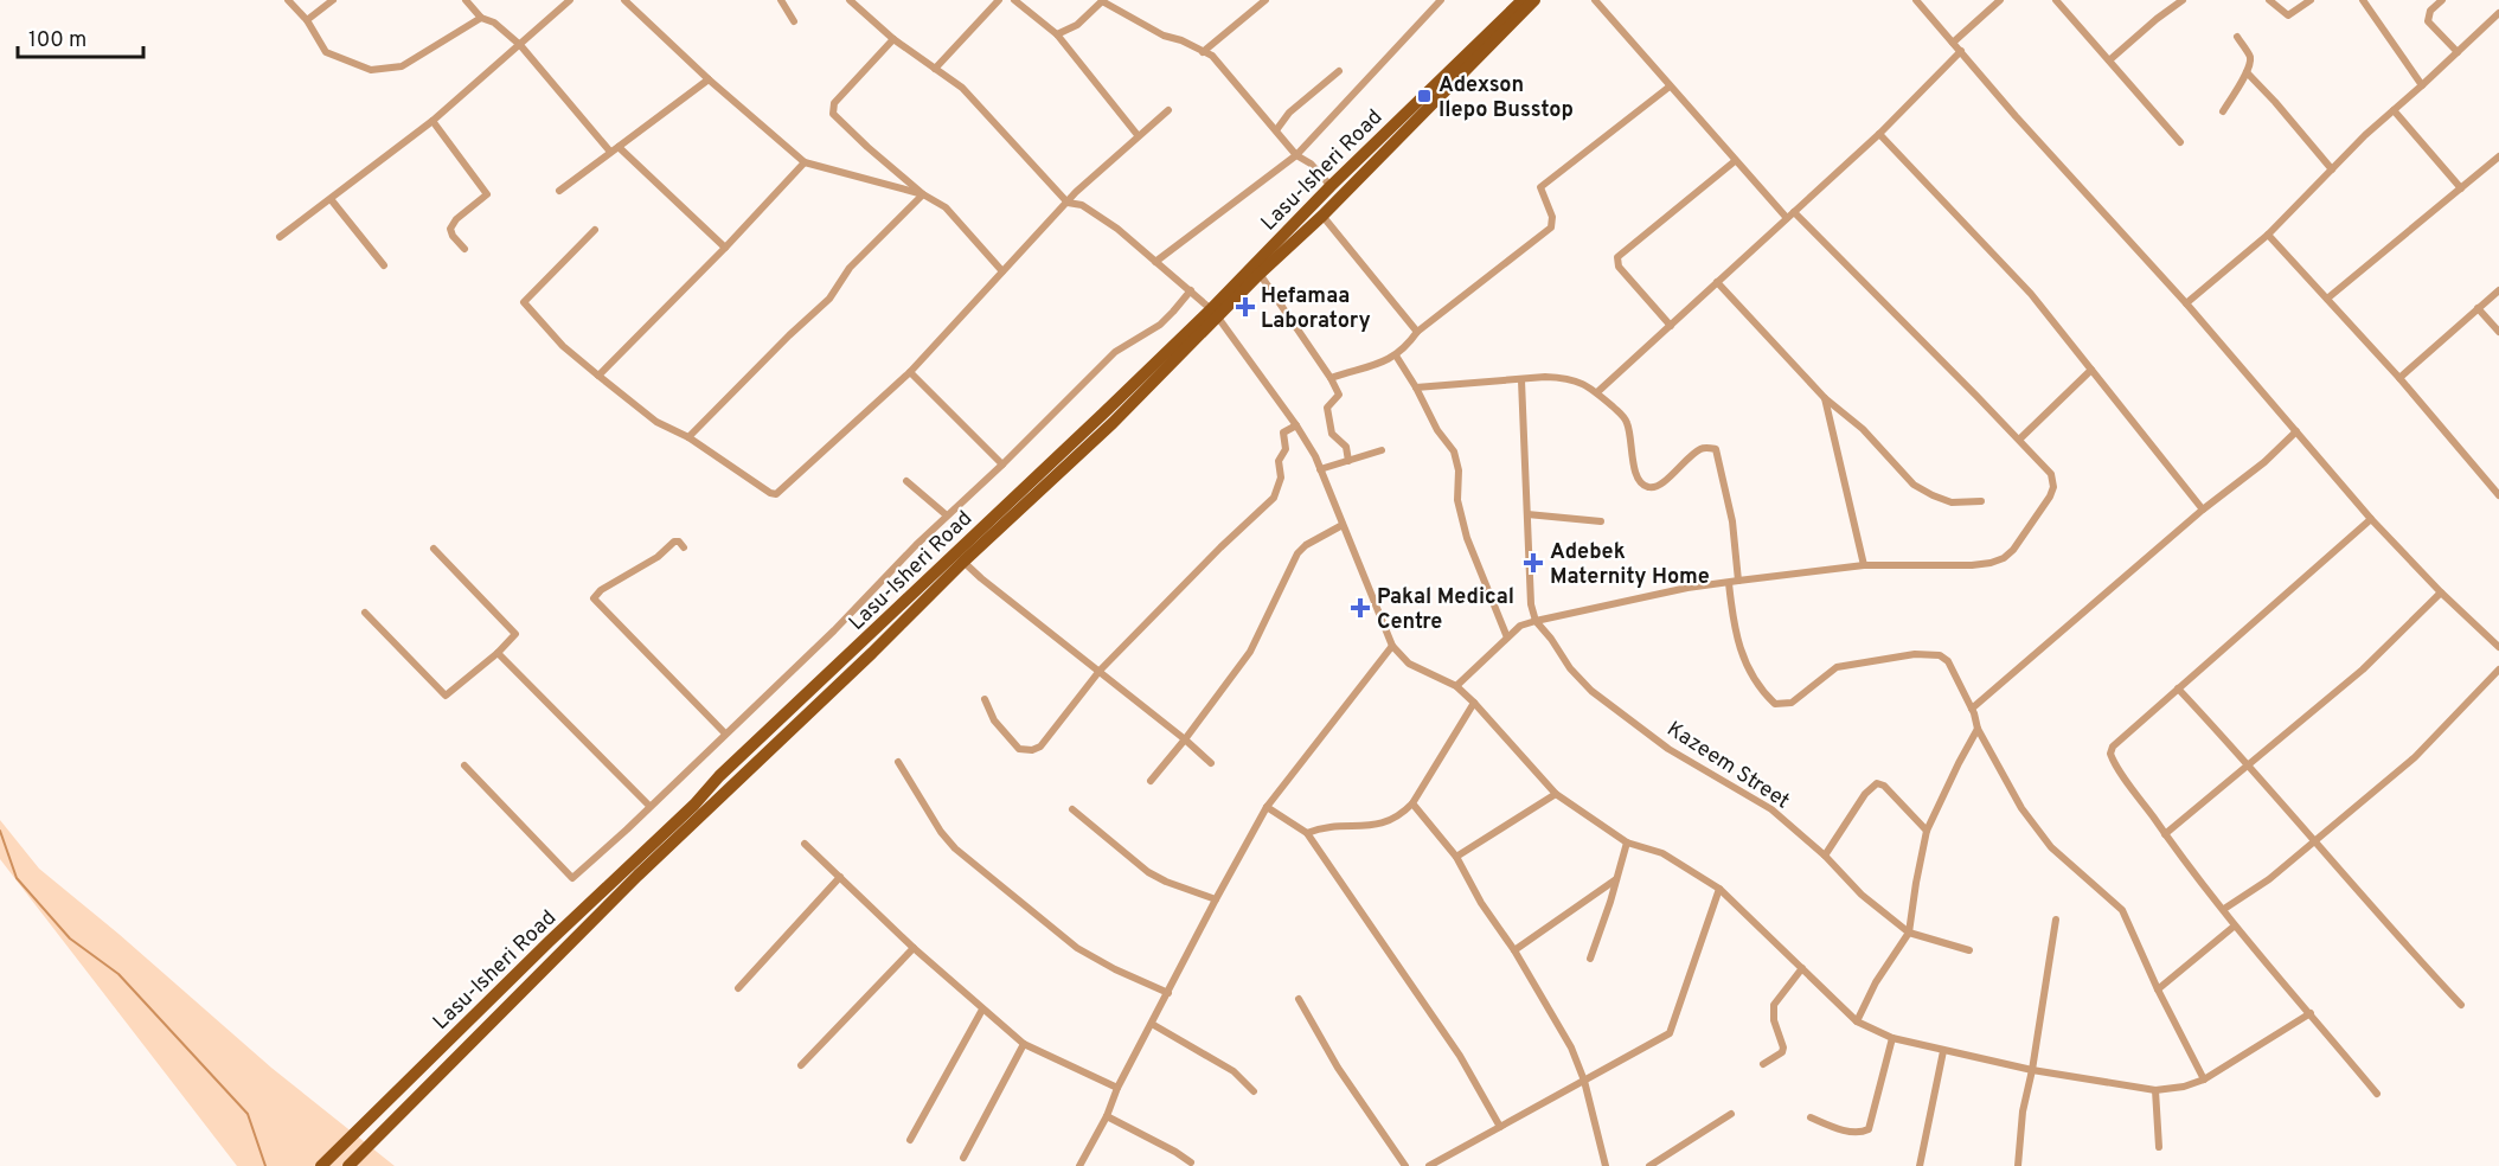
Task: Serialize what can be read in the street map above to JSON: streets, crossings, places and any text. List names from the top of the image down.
{
  "streets": {
    "main road": ["Lasu-Isheri Road"],
    "street": ["Kazeem Street"]
  },
  "places": {
    "transit": ["Adexson Ilepo Busstop"],
    "health": ["Hefamaa Laboratory", "Adebek Maternity Home", "Pakal Medical Centre"]
  },
  "scale_bar": "100 m"
}
